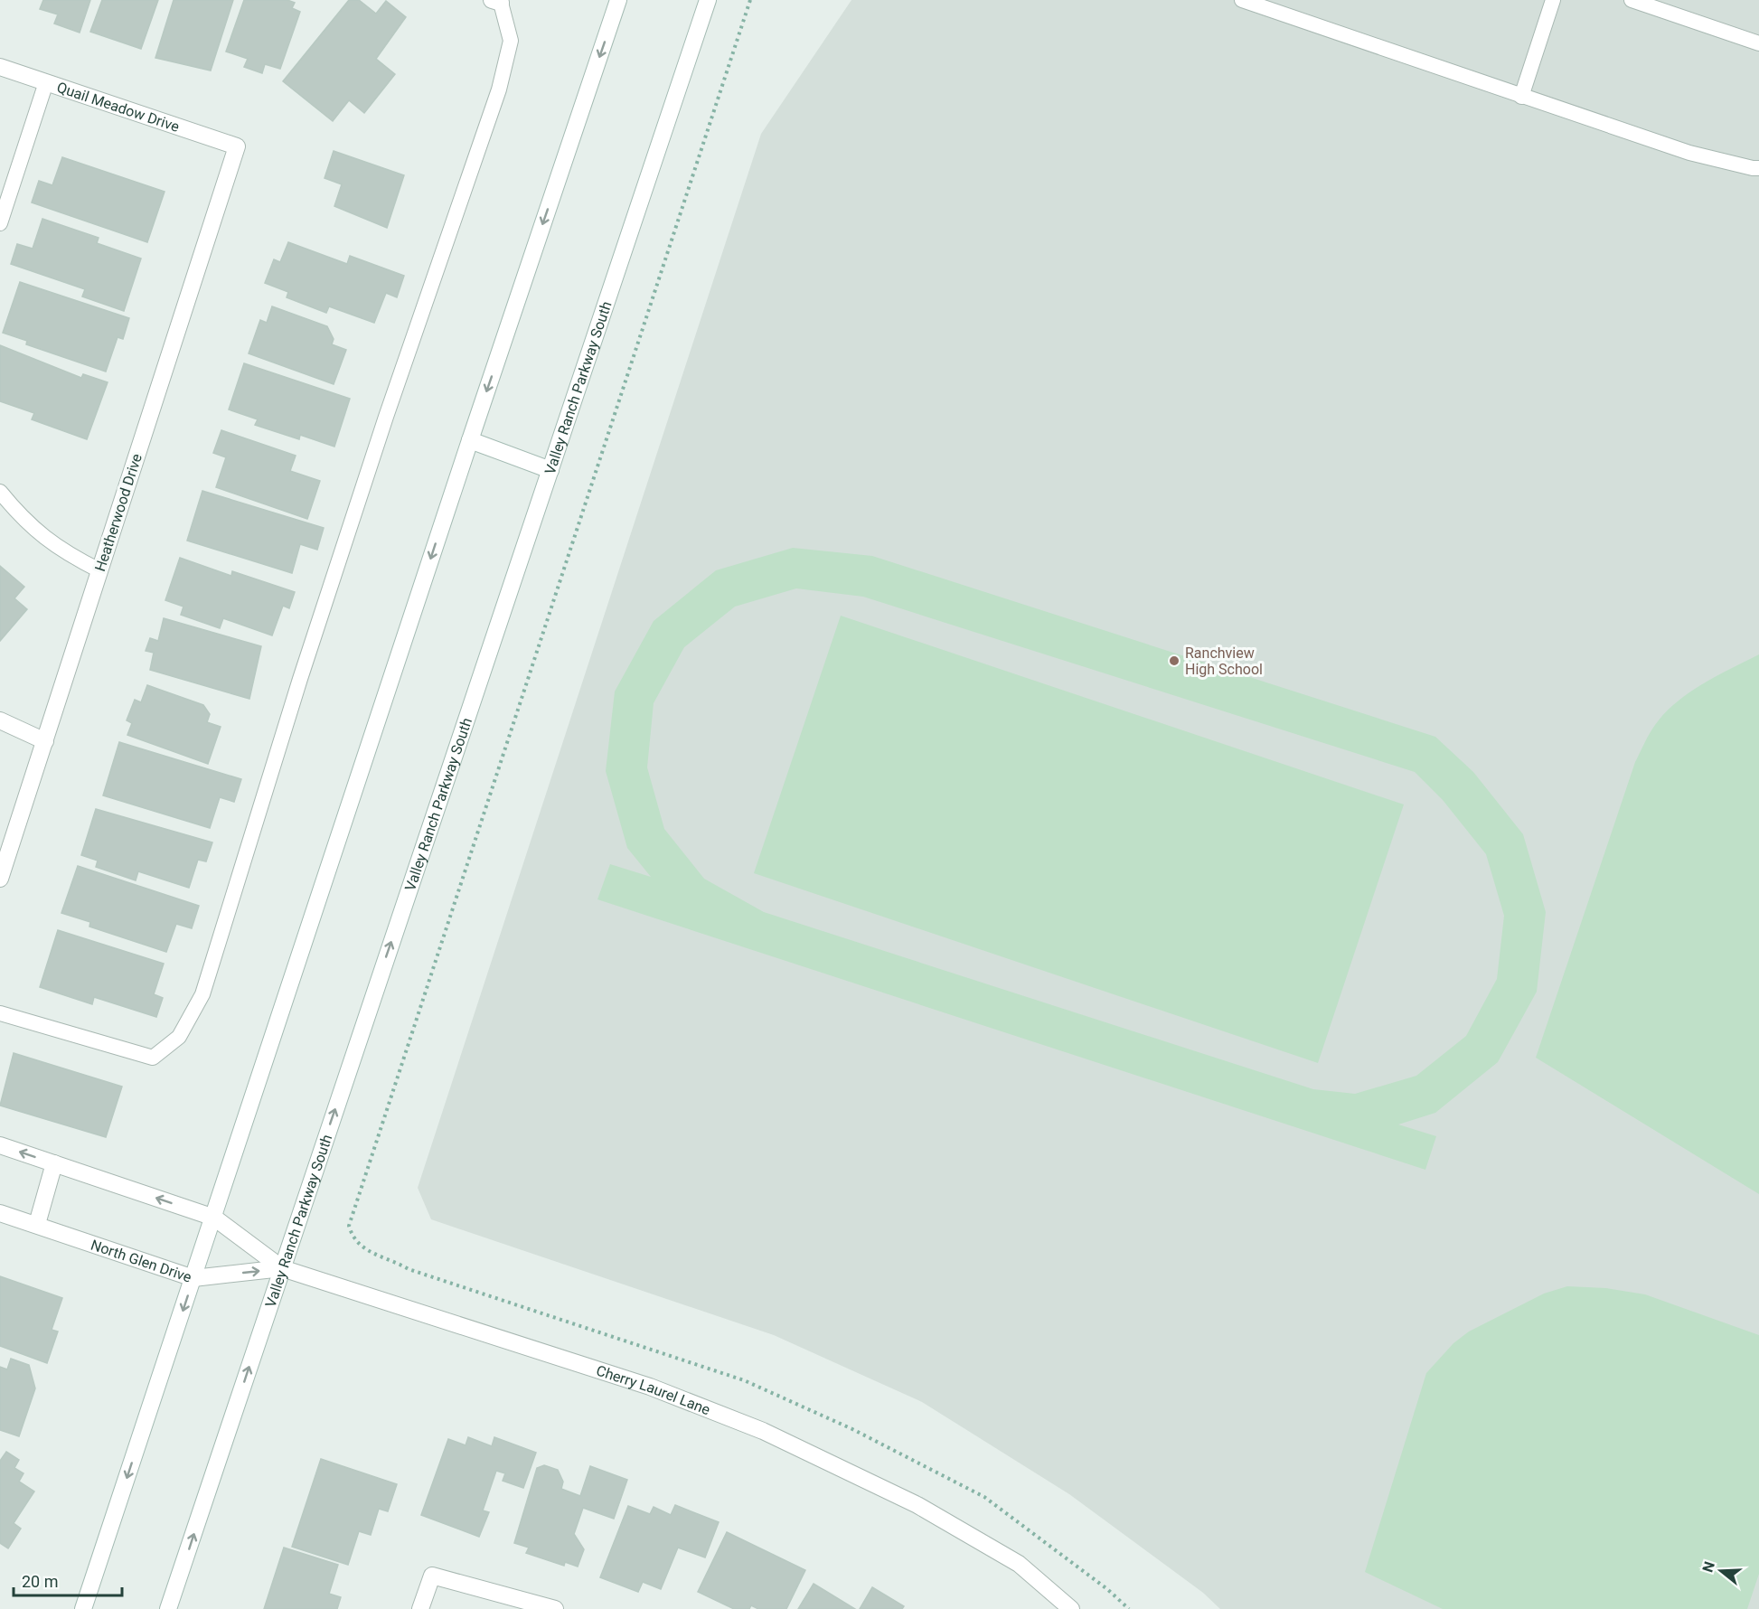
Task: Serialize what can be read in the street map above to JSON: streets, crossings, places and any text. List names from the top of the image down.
{
  "streets": {
    "street": [
      "Quail Meadow Drive",
      "Valley Ranch Parkway South",
      "Heatherwood Drive",
      "North Glen Drive",
      "Cherry Laurel Lane"
    ]
  },
  "crossings": [
    ["Quail Meadow Drive", "Heatherwood Drive"],
    ["Valley Ranch Parkway South", "North Glen Drive"],
    ["Valley Ranch Parkway South", "Cherry Laurel Lane"],
    ["North Glen Drive", "Cherry Laurel Lane"]
  ],
  "places": ["Ranchview High School"],
  "scale_bar": "20 m",
  "north": "left"
}
